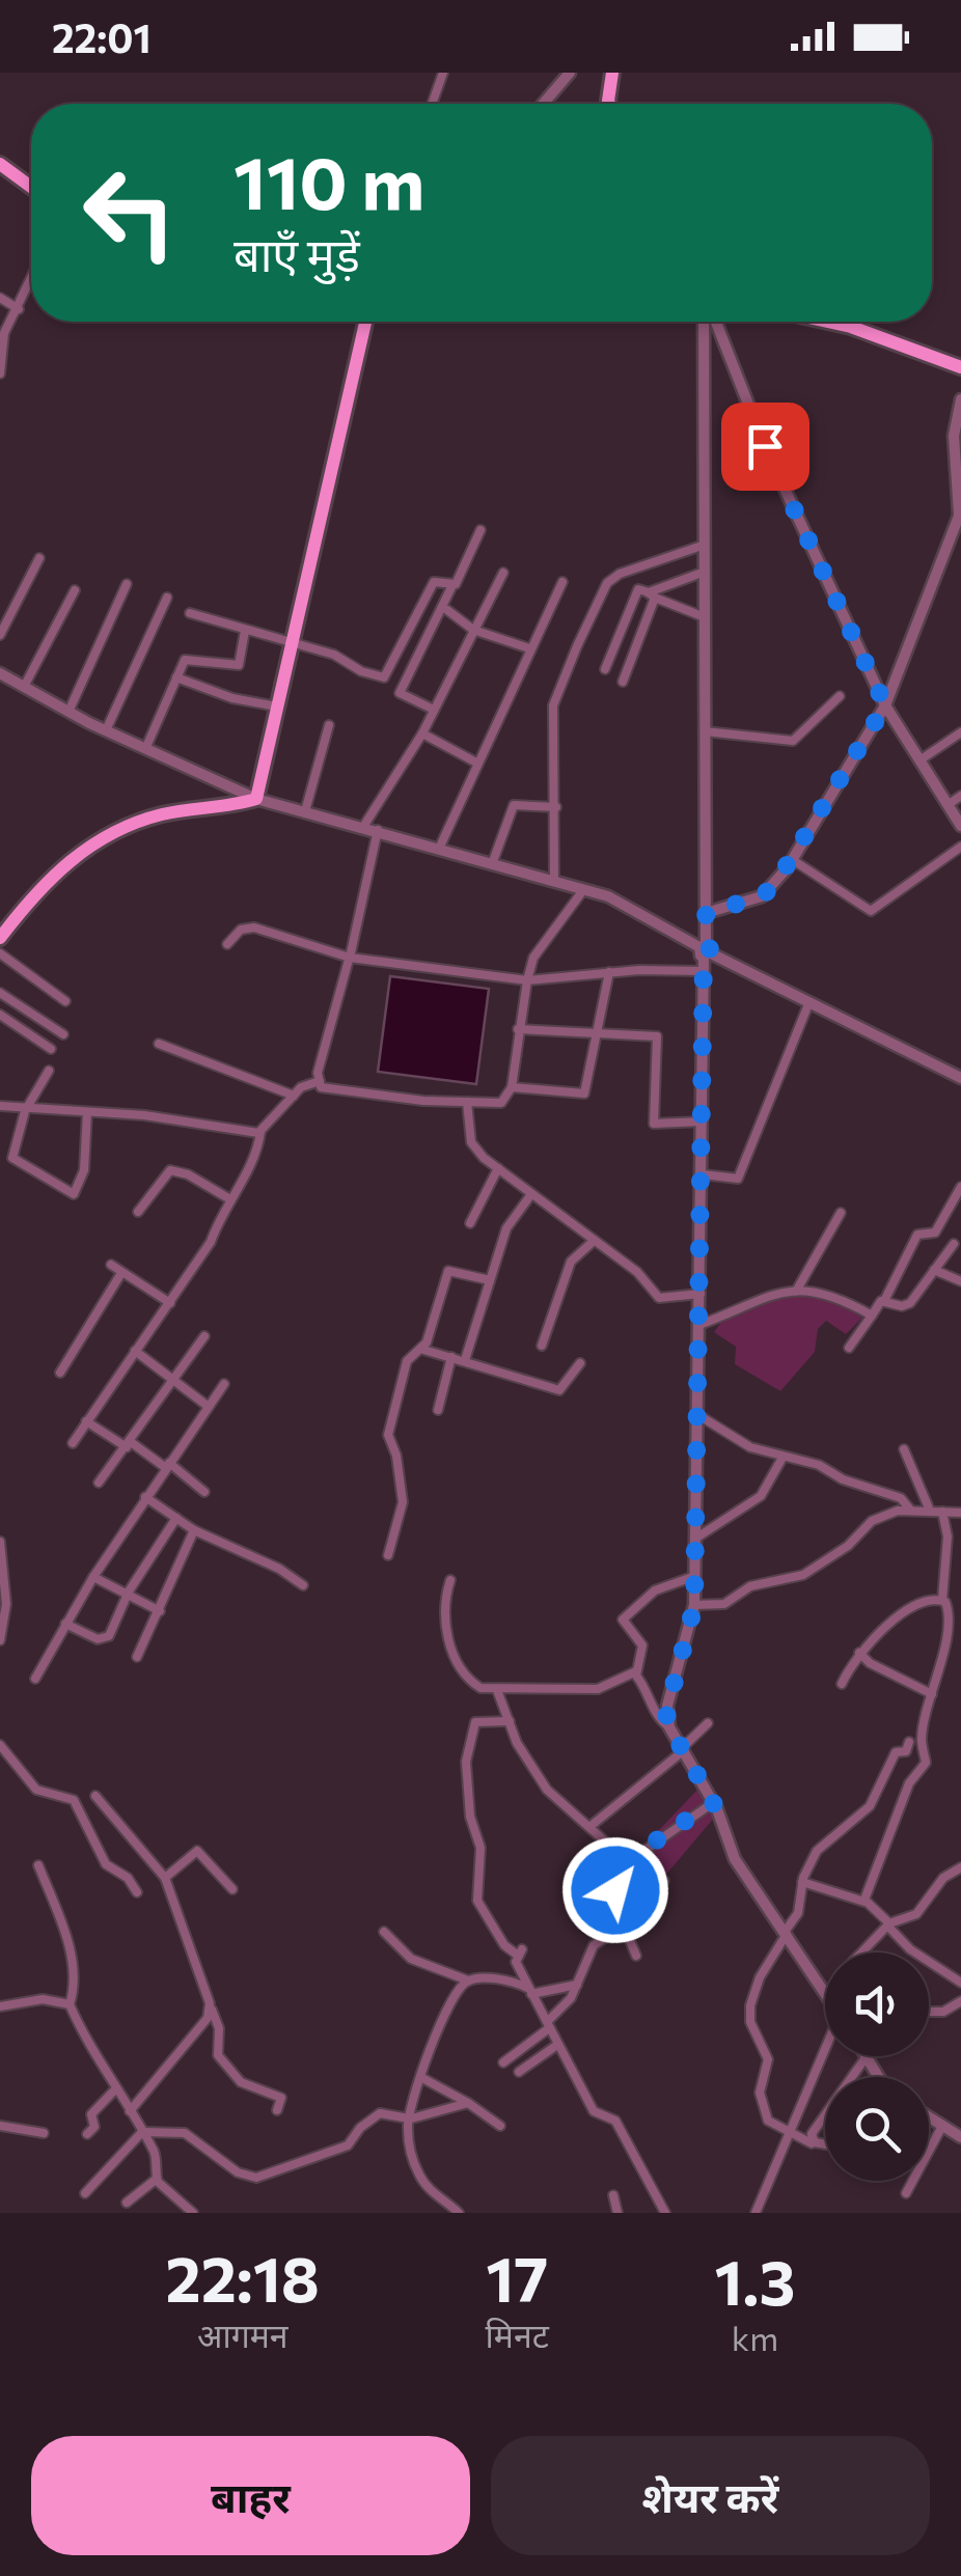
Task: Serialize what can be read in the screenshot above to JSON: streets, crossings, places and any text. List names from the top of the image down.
{
  "page": {
    "status": "22:01",
    "turn": ["110 m", "बाएँ मुड़ें"],
    "eta": [
      "22:18",
      "आगमन",
      "17",
      "मिनट",
      "1.3",
      "km"
    ],
    "buttons": ["बाहर", "शेयर करें"]
  }
}
